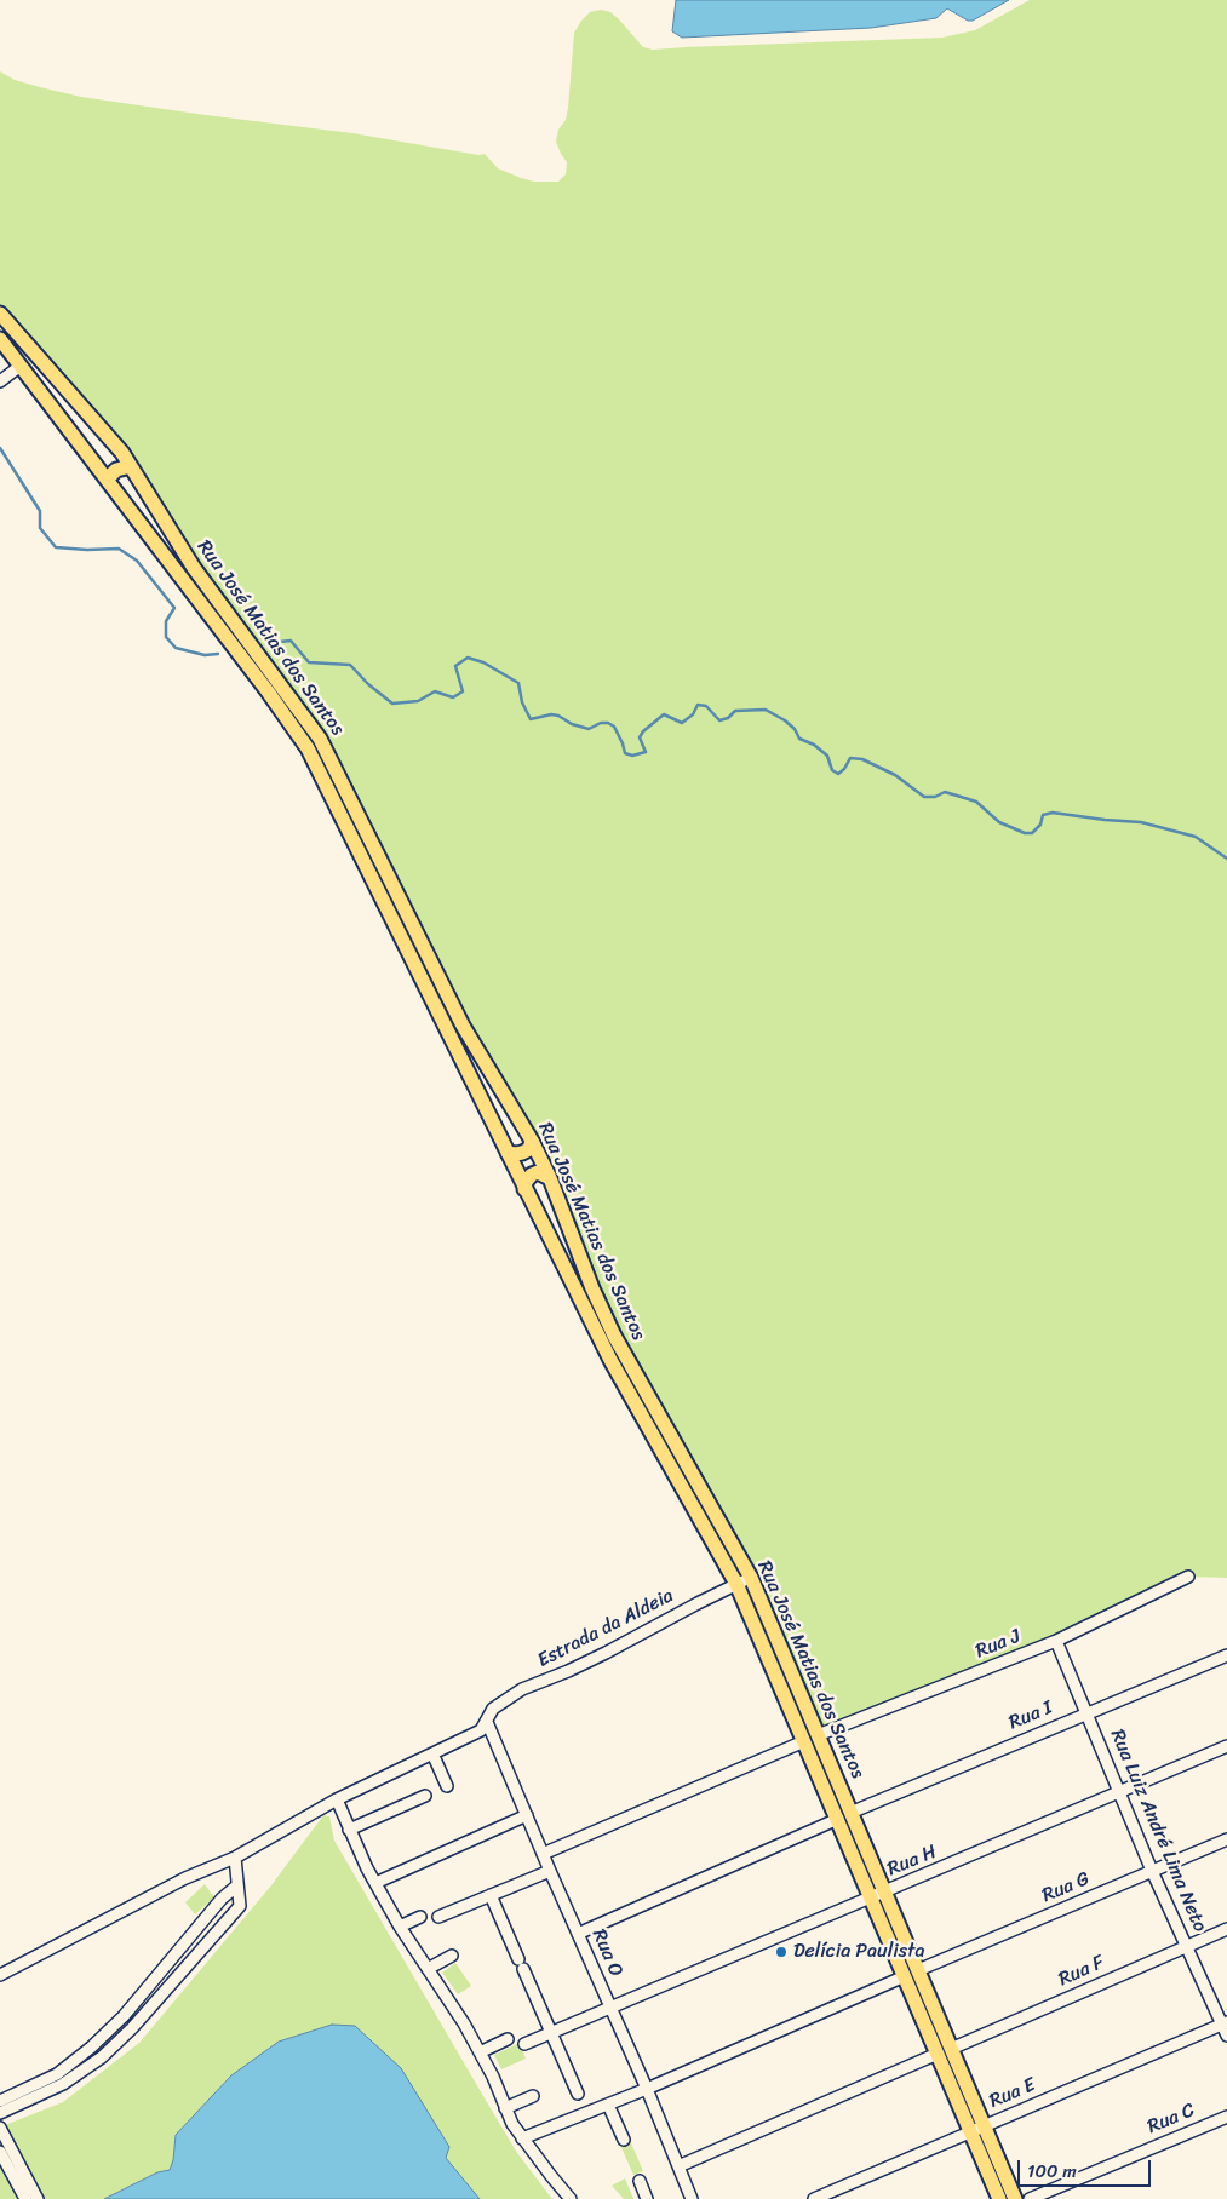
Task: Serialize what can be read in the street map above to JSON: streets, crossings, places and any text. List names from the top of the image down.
{
  "streets": {
    "main road": ["Rua José Matias dos Santos"],
    "street": [
      "Estrada da Aldeia",
      "Rua J",
      "Rua I",
      "Rua Luiz André Lima Neto",
      "Rua H",
      "Rua G",
      "Rua O",
      "Rua F",
      "Rua E",
      "Rua C"
    ]
  },
  "crossings": [
    ["Rua José Matias dos Santos", "Estrada da Aldeia"],
    ["Rua José Matias dos Santos", "Rua J"],
    ["Rua José Matias dos Santos", "Rua I"],
    ["Rua José Matias dos Santos", "Rua H"],
    ["Rua José Matias dos Santos", "Rua G"],
    ["Rua José Matias dos Santos", "Rua F"],
    ["Rua José Matias dos Santos", "Rua E"],
    ["Estrada da Aldeia", "Rua O"],
    ["Rua J", "Rua Luiz André Lima Neto"],
    ["Rua I", "Rua Luiz André Lima Neto"],
    ["Rua I", "Rua O"],
    ["Rua Luiz André Lima Neto", "Rua H"],
    ["Rua Luiz André Lima Neto", "Rua G"],
    ["Rua Luiz André Lima Neto", "Rua F"],
    ["Rua Luiz André Lima Neto", "Rua E"],
    ["Rua H", "Rua O"],
    ["Rua G", "Rua O"],
    ["Rua O", "Rua F"]
  ],
  "places": ["Delícia Paulista"],
  "scale_bar": "100 m"
}
